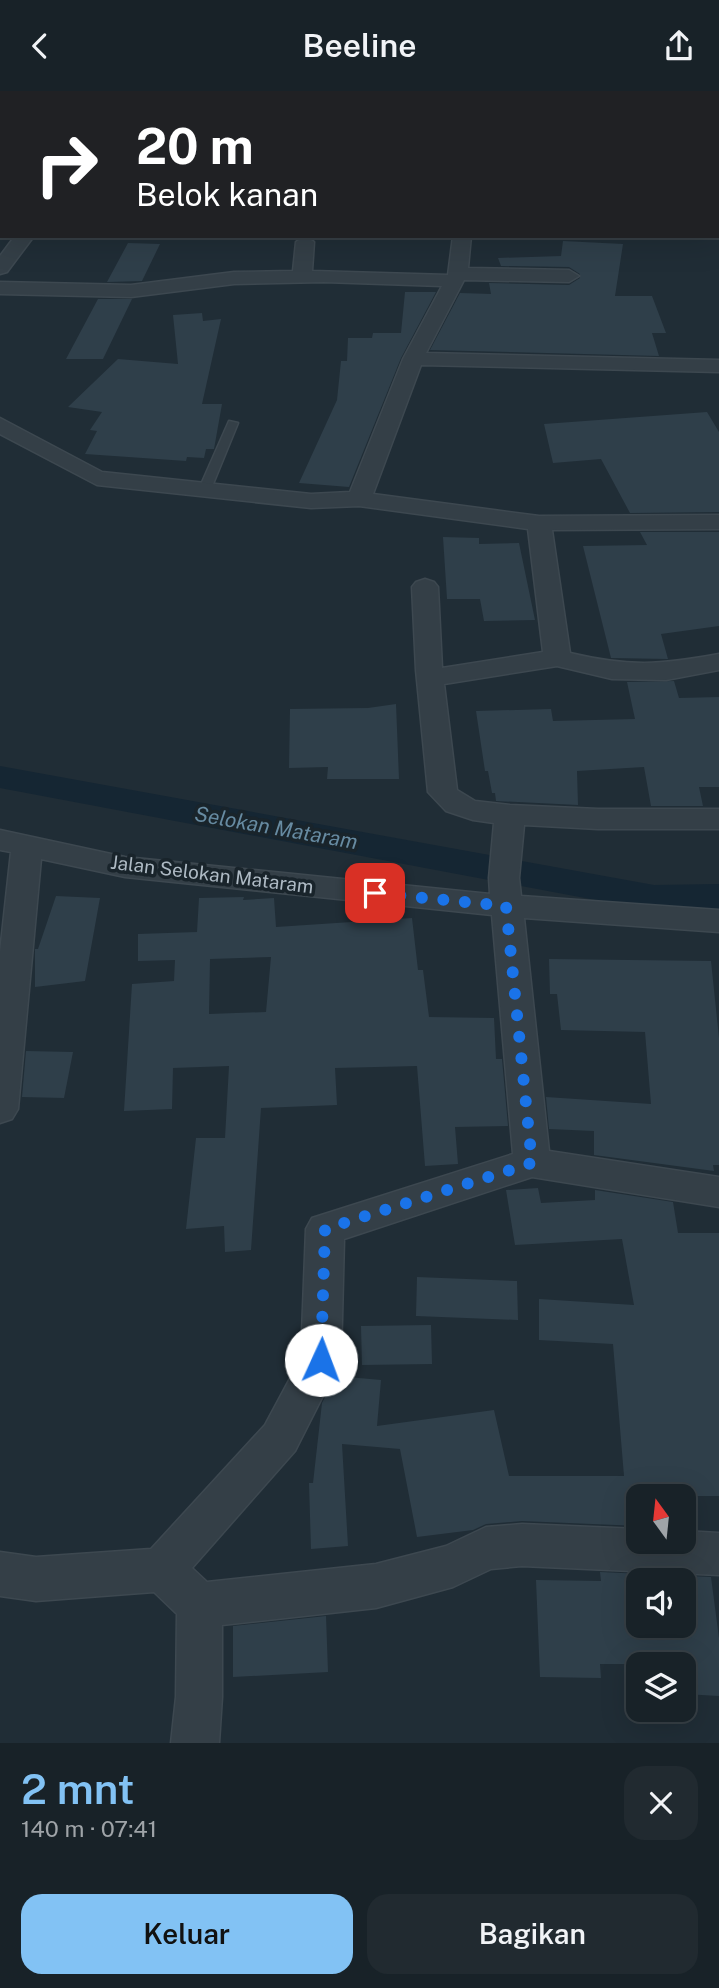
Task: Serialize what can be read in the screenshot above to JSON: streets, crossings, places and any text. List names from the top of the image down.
{
  "streets": {
    "street": ["Jalan Selokan Mataram"]
  },
  "water": ["Selokan Mataram"],
  "north": "top",
  "page": {
    "header": "Beeline",
    "turn": ["20 m", "Belok kanan"],
    "heading": ["2 mnt", "140 m · 07:41"],
    "buttons": ["Keluar", "Bagikan"]
  }
}
